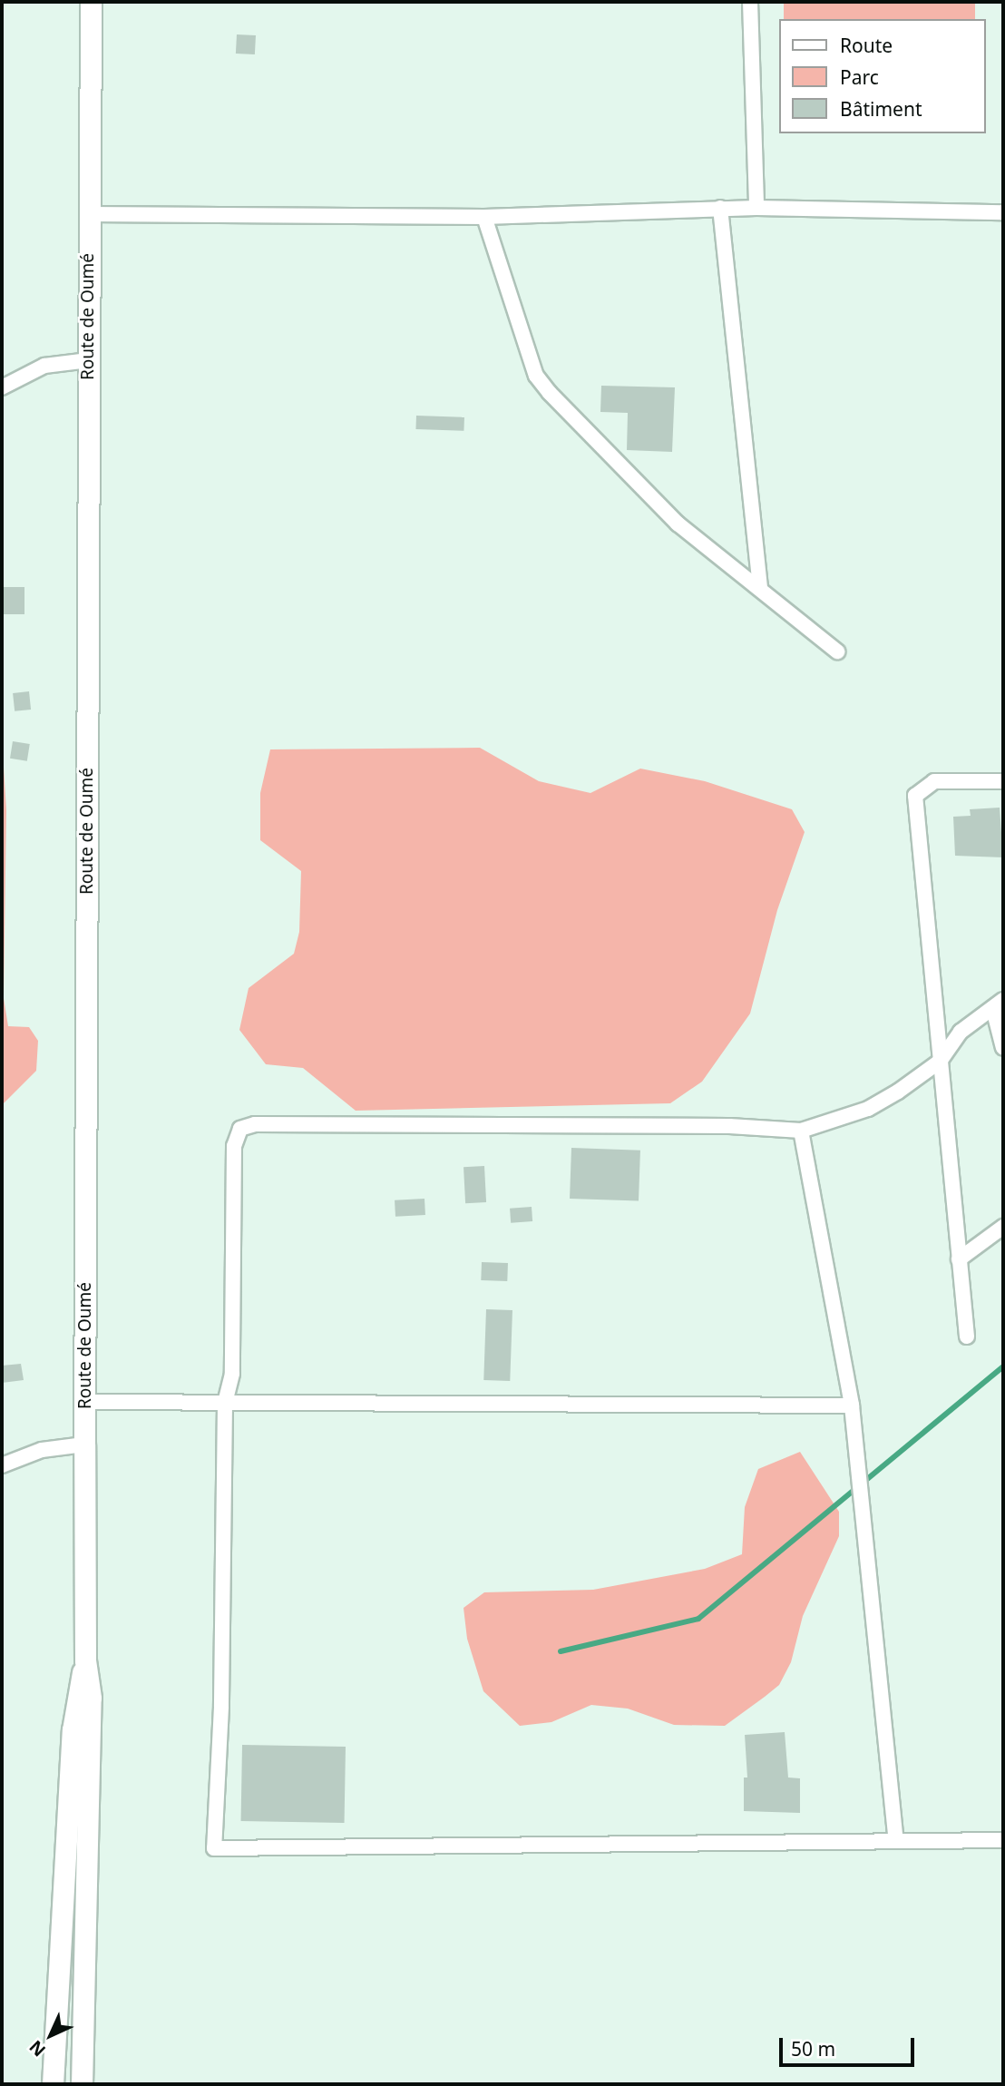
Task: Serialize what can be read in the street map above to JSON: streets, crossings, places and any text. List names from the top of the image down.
{
  "streets": {
    "main road": ["Route de Oumé"]
  },
  "legend": ["Route", "Parc", "Bâtiment"],
  "scale_bar": "50 m",
  "north": "bottom left"
}
